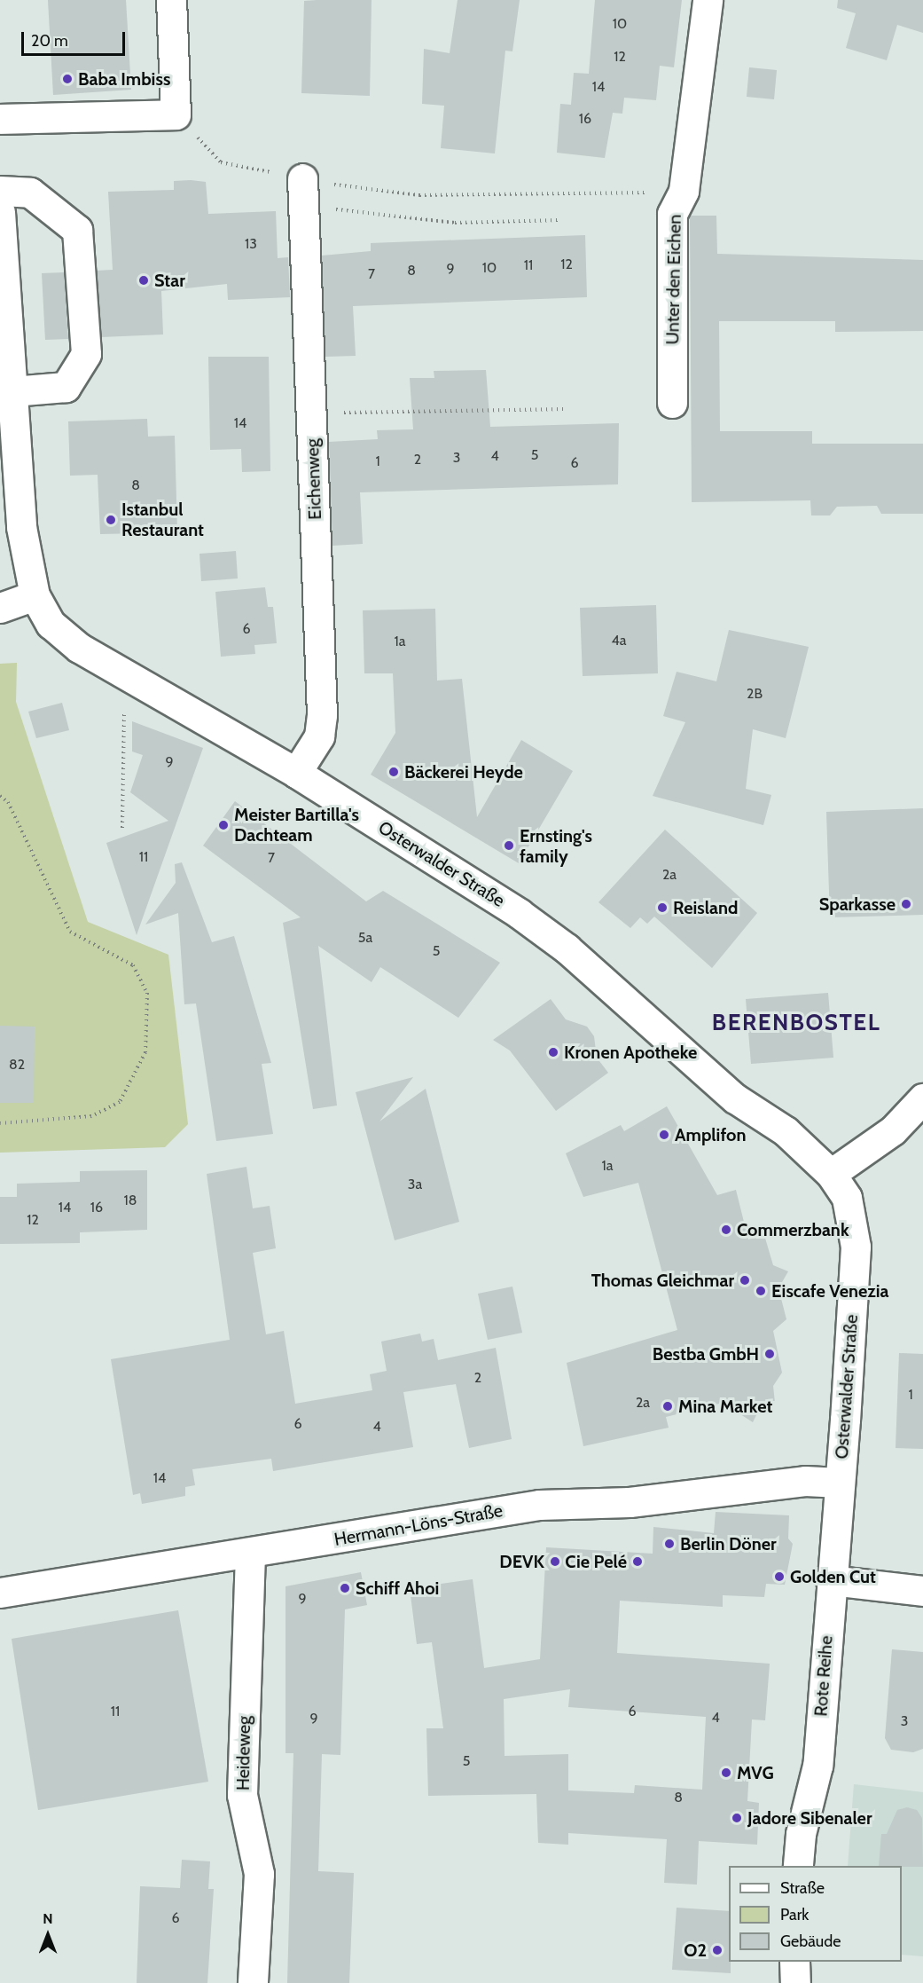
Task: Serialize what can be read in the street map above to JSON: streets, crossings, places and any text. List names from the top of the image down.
{
  "streets": {
    "street": [
      "Unter den Eichen",
      "Eichenweg",
      "Osterwalder Straße",
      "Hermann-Löns-Straße",
      "Rote Reihe",
      "Heideweg"
    ]
  },
  "crossings": [
    ["Eichenweg", "Osterwalder Straße"],
    ["Osterwalder Straße", "Hermann-Löns-Straße"],
    ["Osterwalder Straße", "Rote Reihe"],
    ["Hermann-Löns-Straße", "Rote Reihe"],
    ["Hermann-Löns-Straße", "Heideweg"]
  ],
  "districts": ["BERENBOSTEL"],
  "places": [
    "Baba Imbiss",
    "Star",
    "Istanbul Restaurant",
    "Bäckerei Heyde",
    "Meister Bartilla's Dachteam",
    "Ernsting's family",
    "Sparkasse",
    "Reisland",
    "Kronen Apotheke",
    "Amplifon",
    "Commerzbank",
    "Thomas Gleichmar",
    "Eiscafe Venezia",
    "Bestba GmbH",
    "Mina Market",
    "Berlin Döner",
    "DEVK",
    "Cie Pelé",
    "Golden Cut",
    "Schiff Ahoi",
    "MVG",
    "Jadore Sibenaler",
    "O2"
  ],
  "house_numbers": [
    "10",
    "12",
    "14",
    "16",
    "13",
    "12",
    "11",
    "10",
    "9",
    "8",
    "7",
    "14",
    "5",
    "4",
    "3",
    "2",
    "1",
    "6",
    "8",
    "6",
    "4a",
    "1a",
    "2B",
    "9",
    "11",
    "7",
    "2a",
    "5a",
    "5",
    "82",
    "1a",
    "3a",
    "18",
    "14",
    "16",
    "12",
    "2",
    "1",
    "2a",
    "6",
    "4",
    "14",
    "9",
    "11",
    "6",
    "4",
    "9",
    "3",
    "5",
    "8",
    "6"
  ],
  "legend": ["Straße", "Park", "Gebäude"],
  "scale_bar": "20 m",
  "north": "top"
}
